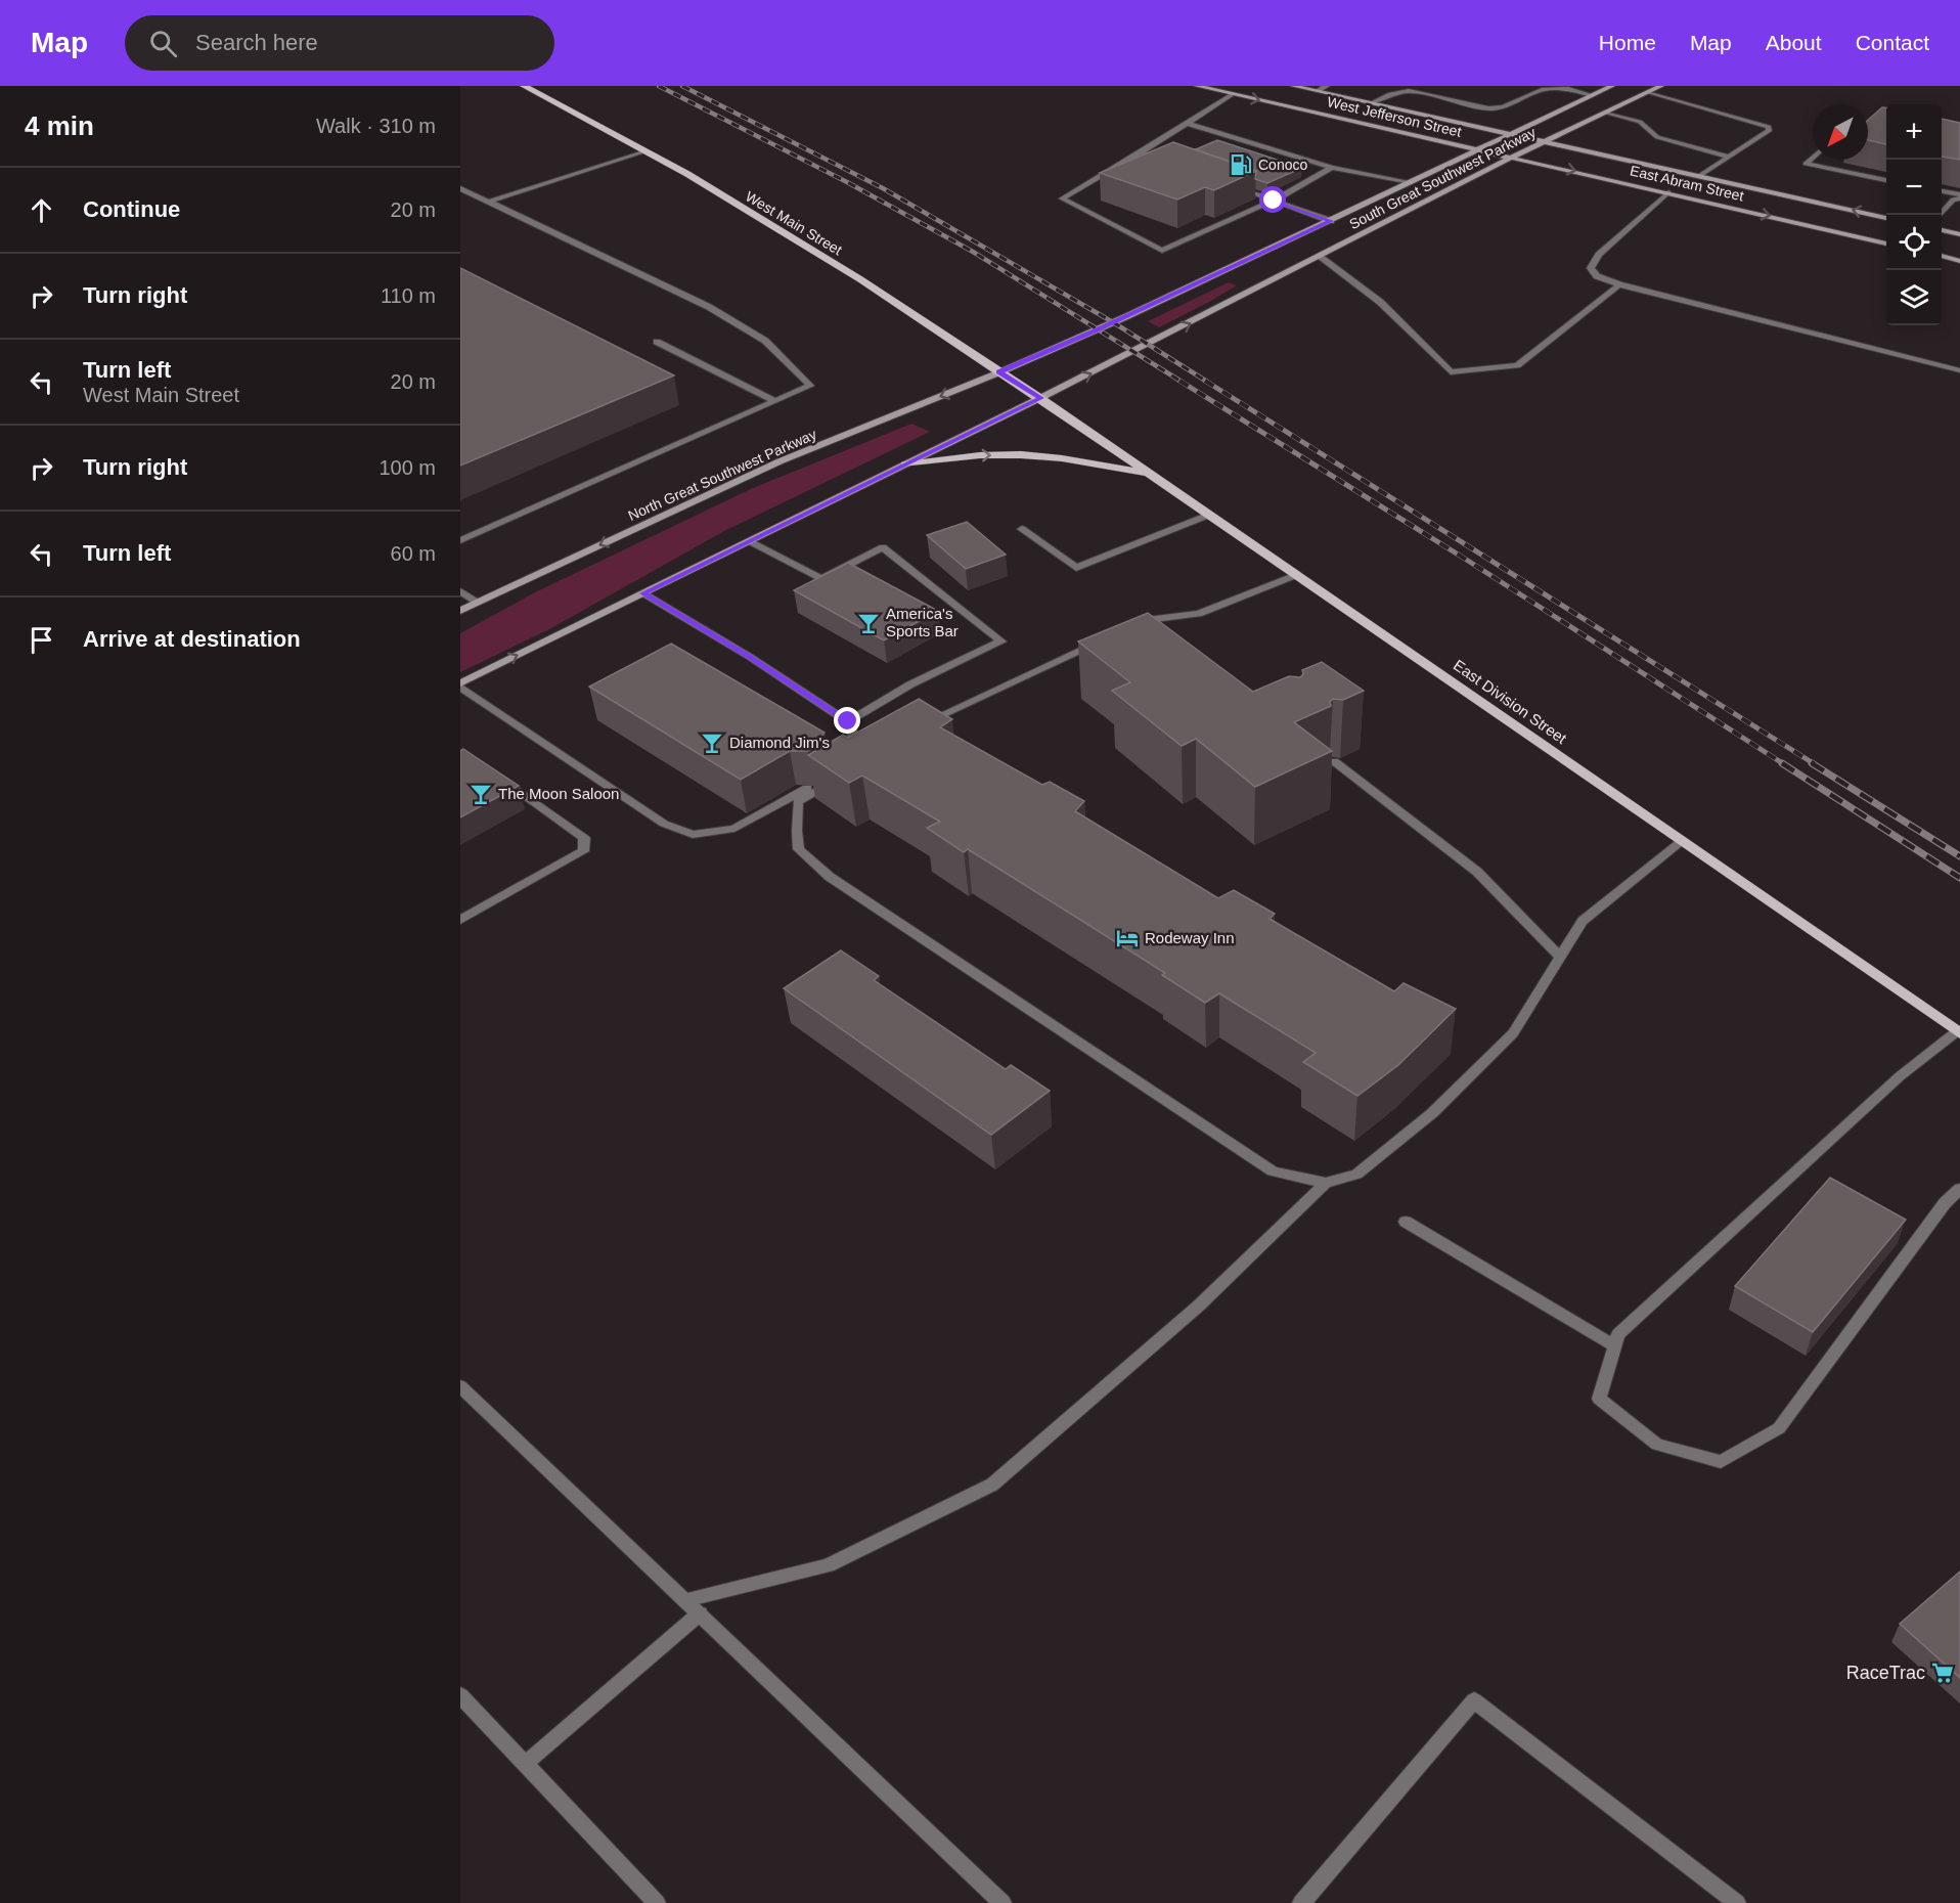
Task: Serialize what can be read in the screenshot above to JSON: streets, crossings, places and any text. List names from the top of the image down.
{
  "streets": {
    "main road": [
      "West Jefferson Street",
      "South Great Southwest Parkway",
      "East Abram Street",
      "West Main Street",
      "North Great Southwest Parkway",
      "East Division Street"
    ]
  },
  "crossings": [
    ["West Jefferson Street", "South Great Southwest Parkway"],
    ["West Jefferson Street", "East Abram Street"],
    ["South Great Southwest Parkway", "East Abram Street"],
    ["South Great Southwest Parkway", "West Main Street"],
    ["South Great Southwest Parkway", "North Great Southwest Parkway"],
    ["South Great Southwest Parkway", "East Division Street"],
    ["West Main Street", "North Great Southwest Parkway"],
    ["West Main Street", "East Division Street"]
  ],
  "places": {
    "fuel station": ["Conoco"],
    "bar": ["America's Sports Bar", "Diamond Jim's", "The Moon Saloon"],
    "hotel": ["Rodeway Inn"],
    "supermarket": ["RaceTrac"]
  },
  "north": "bottom left",
  "page": {
    "header": "Map",
    "search": "Search here",
    "nav": [
      "Home",
      "Map",
      "About",
      "Contact"
    ],
    "heading": ["4 min", "Walk · 310 m"],
    "map_buttons": ["+", "−"],
    "list": [
      ["Continue", "20 m"],
      ["Turn right", "110 m"],
      ["Turn left", "West Main Street", "20 m"],
      ["Turn right", "100 m"],
      ["Turn left", "60 m"],
      "Arrive at destination"
    ]
  }
}
